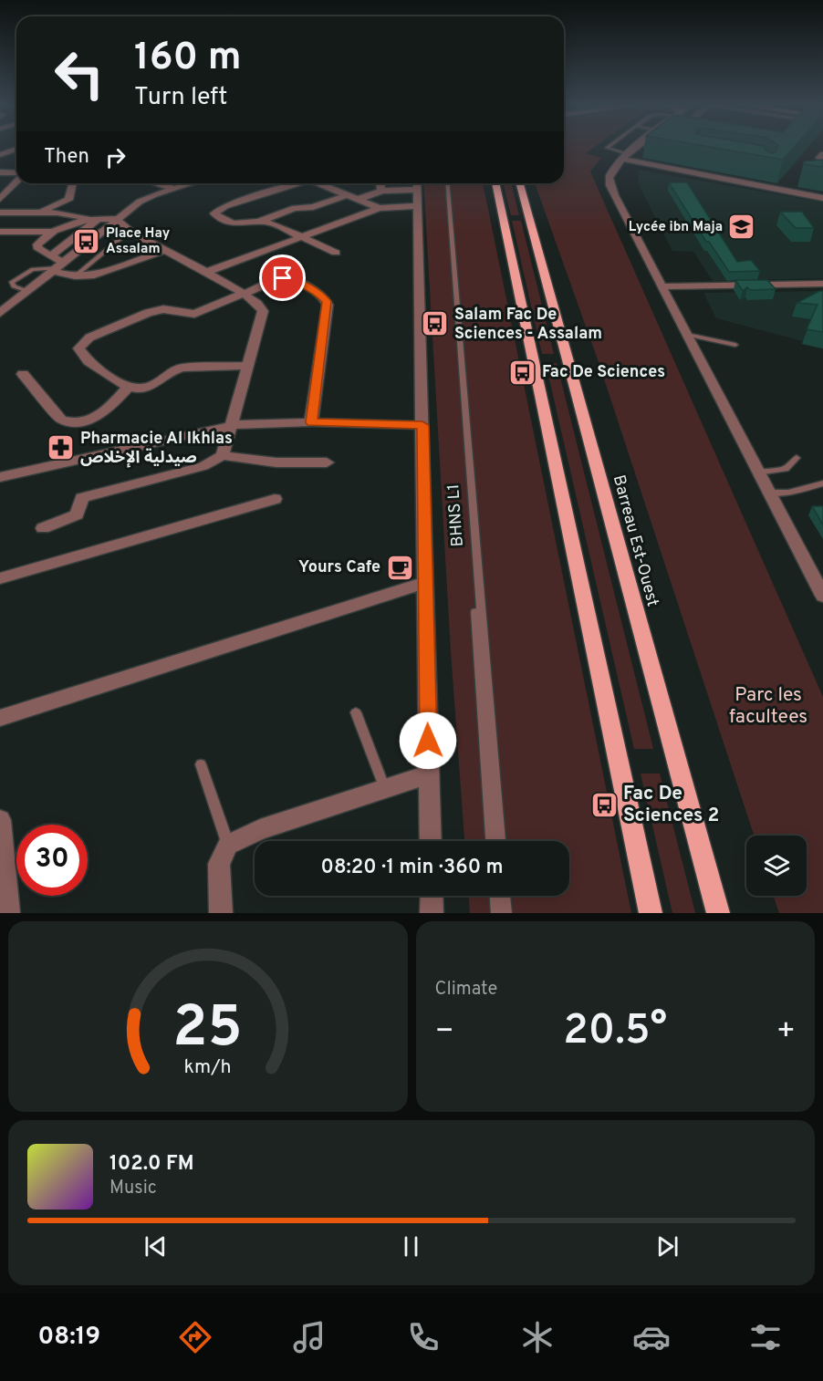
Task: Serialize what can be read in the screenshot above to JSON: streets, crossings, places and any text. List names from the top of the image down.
{
  "streets": {
    "main road": ["Barreau Est-Ouest"],
    "lane": ["BHNS L1"]
  },
  "parks": ["Parc les facultees"],
  "places": {
    "school or university": ["Lycée ibn Maja"],
    "bus stop": [
      "Place Hay Assalam",
      "Salam Fac De Sciences - Assalam",
      "Fac De Sciences",
      "Fac De Sciences 2"
    ],
    "pharmacy": ["Pharmacie Al Ikhlas صيدلية الإخلاص"],
    "cafe": ["Yours Cafe"]
  },
  "page": {
    "turn": ["160 m", "Turn left"],
    "then": "Then",
    "limit": "30",
    "trip": "08:20 · 1 min · 360 m",
    "tile": "Climate",
    "heat": ["−", "20.5°", "+"],
    "song": ["102.0 FM", "Music"],
    "tabs": "08:19",
    "gauge": ["25", "km/h"]
  }
}
